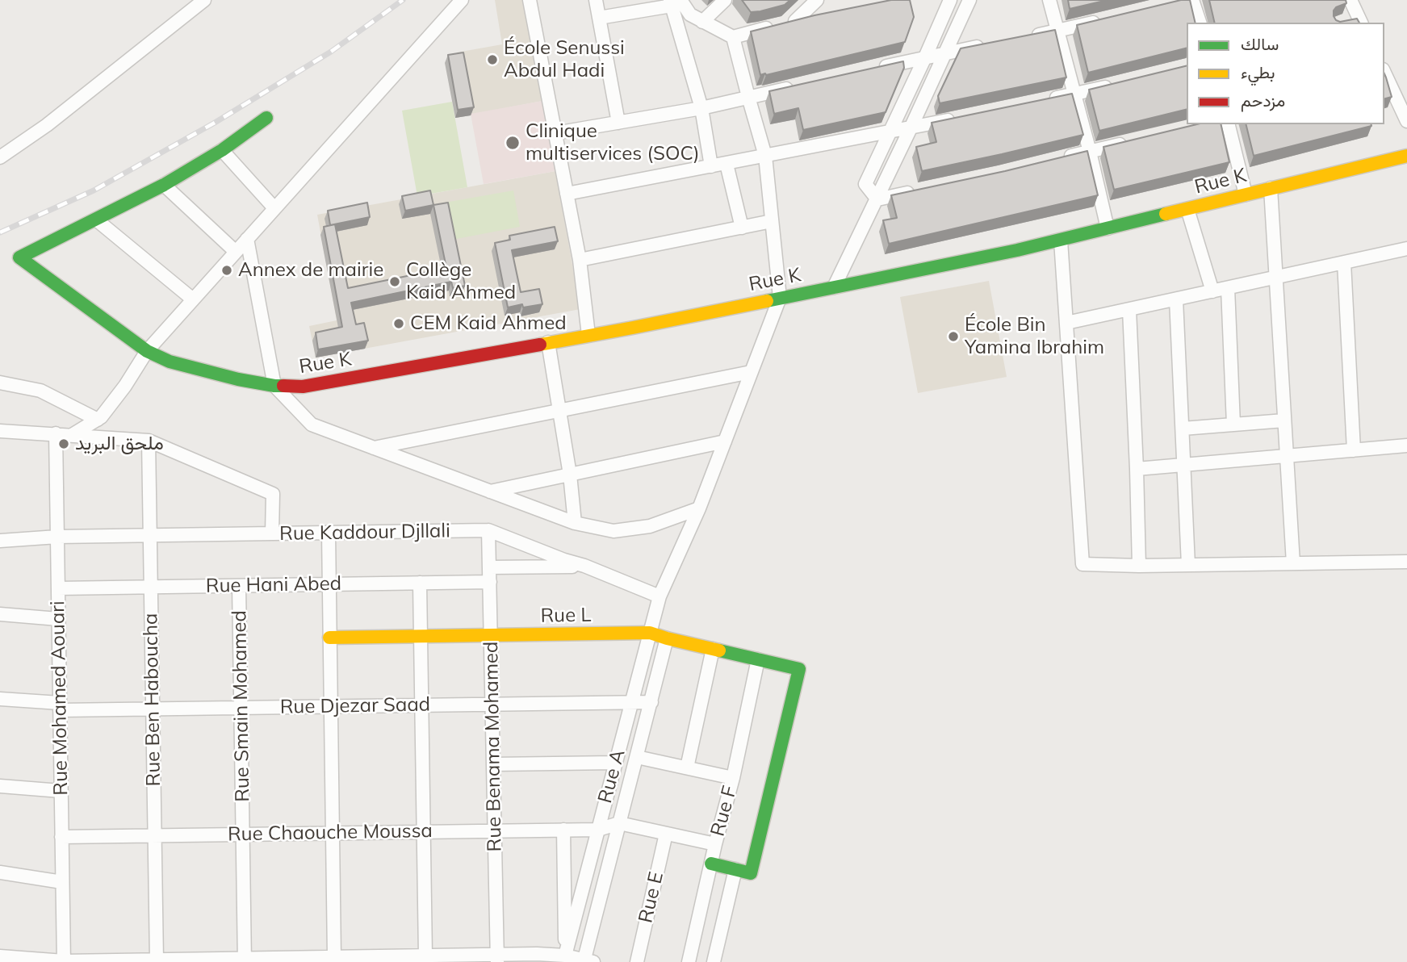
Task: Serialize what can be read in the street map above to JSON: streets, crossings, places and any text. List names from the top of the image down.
{
  "streets": {
    "street": [
      "Rue K",
      "Rue Kaddour Djllali",
      "Rue Hani Abed",
      "Rue L",
      "Rue Mohamed Aouari",
      "Rue Ben Haboucha",
      "Rue Smain Mohamed",
      "Rue Djezar Saad",
      "Rue Benama Mohamed",
      "Rue A",
      "Rue F",
      "Rue Chaouche Moussa",
      "Rue E"
    ]
  },
  "crossings": [
    ["Rue K", "Rue A"],
    ["Rue Kaddour Djllali", "Rue Mohamed Aouari"],
    ["Rue Kaddour Djllali", "Rue Ben Haboucha"],
    ["Rue Kaddour Djllali", "Rue Benama Mohamed"],
    ["Rue Kaddour Djllali", "Rue A"],
    ["Rue Hani Abed", "Rue Mohamed Aouari"],
    ["Rue Hani Abed", "Rue Ben Haboucha"],
    ["Rue Hani Abed", "Rue Smain Mohamed"],
    ["Rue Hani Abed", "Rue Benama Mohamed"],
    ["Rue L", "Rue Benama Mohamed"],
    ["Rue L", "Rue A"],
    ["Rue L", "Rue F"],
    ["Rue Mohamed Aouari", "Rue Djezar Saad"],
    ["Rue Mohamed Aouari", "Rue Chaouche Moussa"],
    ["Rue Ben Haboucha", "Rue Djezar Saad"],
    ["Rue Ben Haboucha", "Rue Chaouche Moussa"],
    ["Rue Smain Mohamed", "Rue Djezar Saad"],
    ["Rue Smain Mohamed", "Rue Chaouche Moussa"],
    ["Rue Djezar Saad", "Rue Benama Mohamed"],
    ["Rue Djezar Saad", "Rue A"],
    ["Rue Benama Mohamed", "Rue Chaouche Moussa"],
    ["Rue A", "Rue Chaouche Moussa"]
  ],
  "places": [
    "École Senussi Abdul Hadi",
    "Clinique multiservices (SOC)",
    "Annex de mairie",
    "Collège Kaid Ahmed",
    "CEM Kaid Ahmed",
    "École Bin Yamina Ibrahim",
    "ملحق البريد"
  ],
  "legend": ["سالك", "بطيء", "مزدحم"]
}
